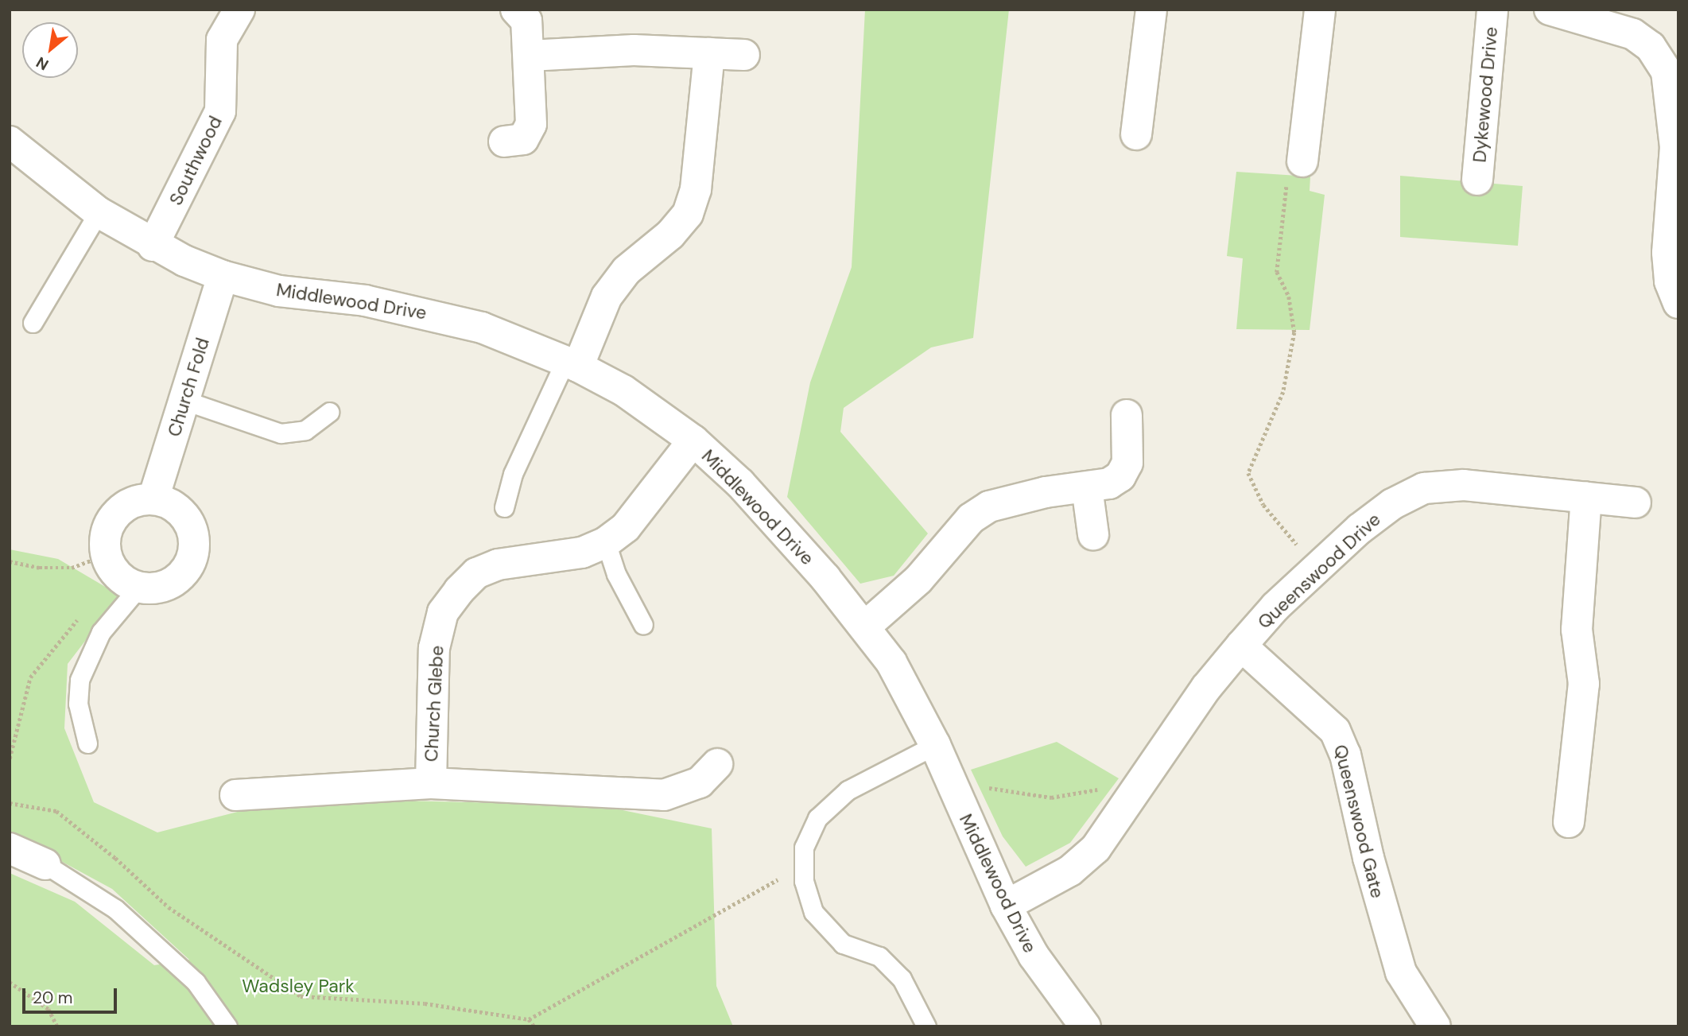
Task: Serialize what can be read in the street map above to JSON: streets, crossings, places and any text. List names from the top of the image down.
{
  "streets": {
    "street": [
      "Dykewood Drive",
      "Southwood",
      "Middlewood Drive",
      "Church Fold",
      "Queenswood Drive",
      "Church Glebe",
      "Queenswood Gate"
    ]
  },
  "crossings": [
    ["Southwood", "Middlewood Drive"],
    ["Middlewood Drive", "Church Fold"],
    ["Middlewood Drive", "Queenswood Drive"],
    ["Middlewood Drive", "Church Glebe"],
    ["Queenswood Drive", "Queenswood Gate"]
  ],
  "parks": ["Wadsley Park"],
  "scale_bar": "20 m",
  "north": "bottom left"
}
